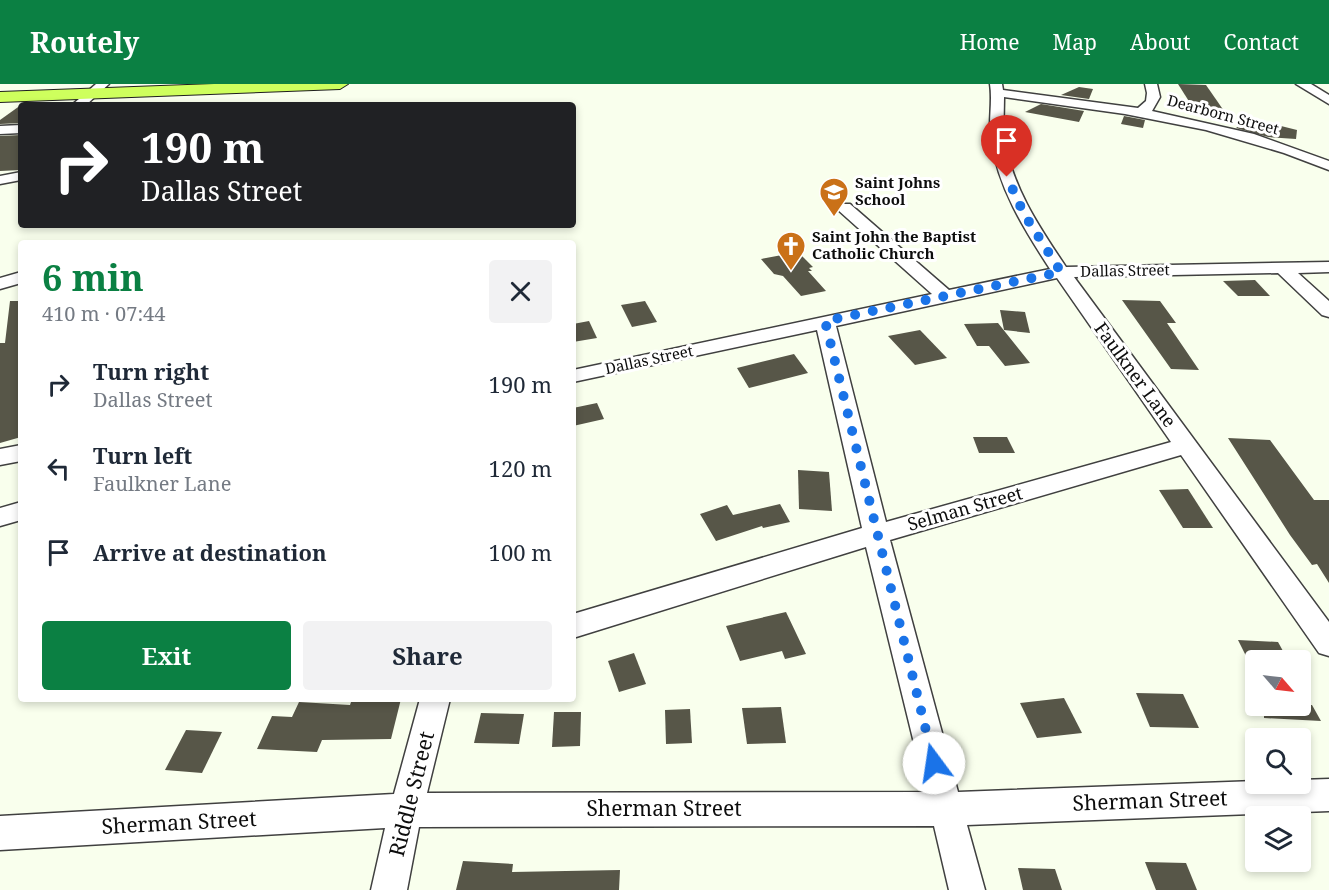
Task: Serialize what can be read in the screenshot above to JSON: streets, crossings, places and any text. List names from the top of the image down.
{
  "streets": {
    "street": [
      "Dearborn Street",
      "Dallas Street",
      "Faulkner Lane",
      "Selman Street",
      "Riddle Street",
      "Sherman Street"
    ]
  },
  "crossings": [
    ["Dearborn Street", "Faulkner Lane"],
    ["Dallas Street", "Faulkner Lane"],
    ["Faulkner Lane", "Selman Street"],
    ["Riddle Street", "Sherman Street"]
  ],
  "places": {
    "school or university": ["Saint Johns School"],
    "church": ["Saint John the Baptist Catholic Church"]
  },
  "north": "bottom right",
  "page": {
    "header": "Routely",
    "nav": [
      "Home",
      "Map",
      "About",
      "Contact"
    ],
    "turn": ["190 m", "Dallas Street"],
    "heading": ["6 min", "410 m · 07:44"],
    "list": [
      {
        "name": "Turn right",
        "note": "Dallas Street",
        "value": "190 m"
      },
      {
        "name": "Turn left",
        "note": "Faulkner Lane",
        "value": "120 m"
      },
      {
        "name": "Arrive at destination",
        "value": "100 m"
      }
    ],
    "buttons": ["Exit", "Share"]
  }
}
